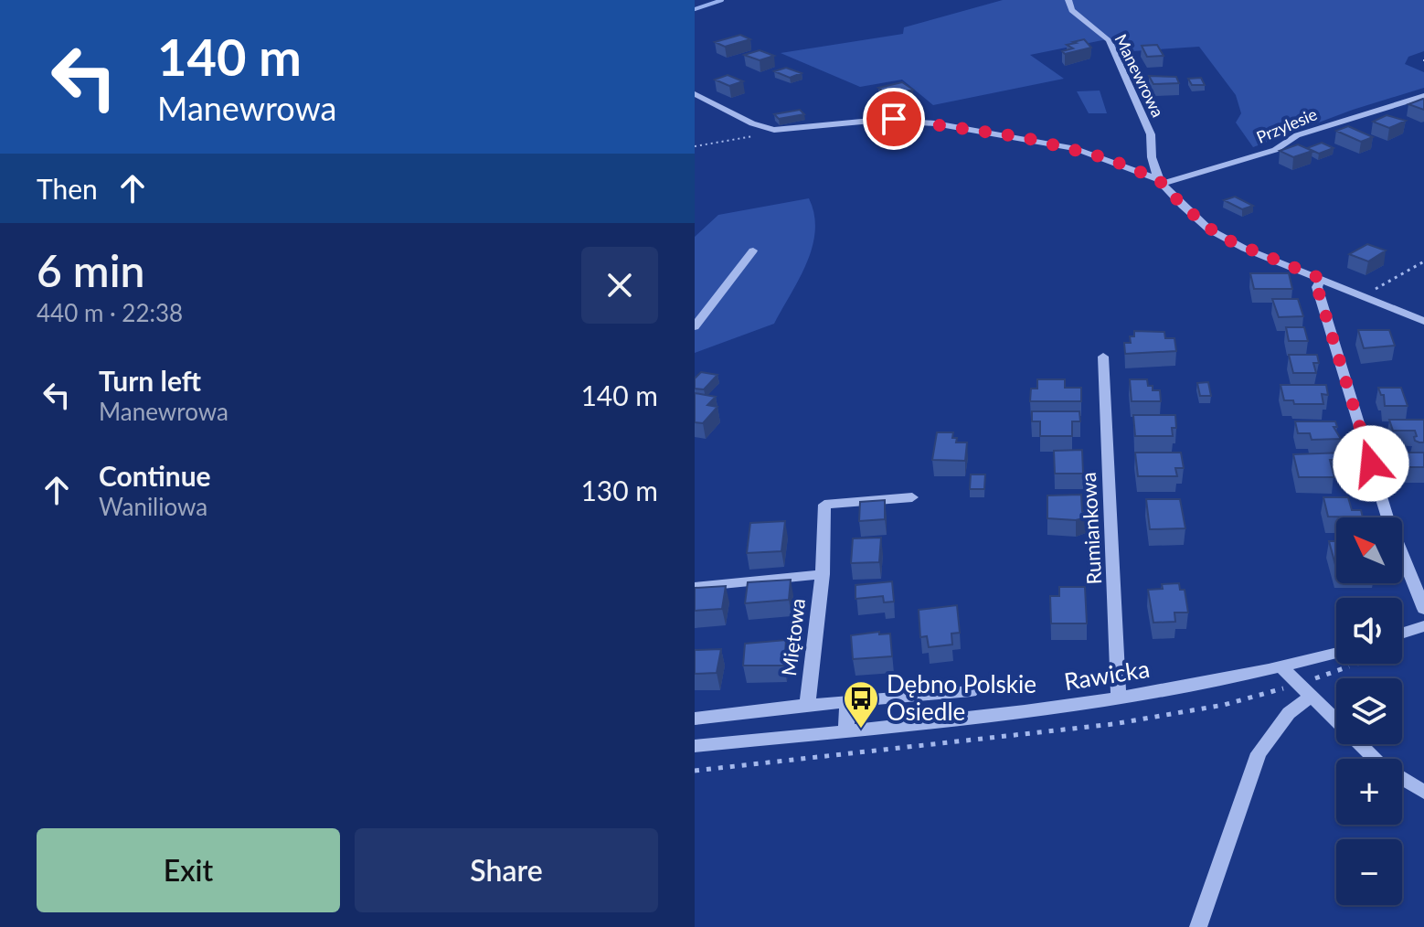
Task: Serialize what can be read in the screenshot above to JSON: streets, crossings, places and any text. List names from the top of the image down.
{
  "streets": {
    "street": [
      "Manewrowa",
      "Przylesie",
      "Rumiankowa",
      "Miętowa",
      "Rawicka"
    ]
  },
  "crossings": [
    ["Manewrowa", "Przylesie"],
    ["Rumiankowa", "Rawicka"]
  ],
  "places": {
    "bus stop": ["Dębno Polskie Osiedle"]
  },
  "north": "top left",
  "page": {
    "turn": ["140 m", "Manewrowa"],
    "then": "Then",
    "heading": ["6 min", "440 m · 22:38"],
    "list": [
      {
        "name": "Turn left",
        "note": "Manewrowa",
        "value": "140 m"
      },
      {
        "name": "Continue",
        "note": "Waniliowa",
        "value": "130 m"
      }
    ],
    "map_buttons": ["+", "−"],
    "buttons": ["Exit", "Share"]
  }
}
